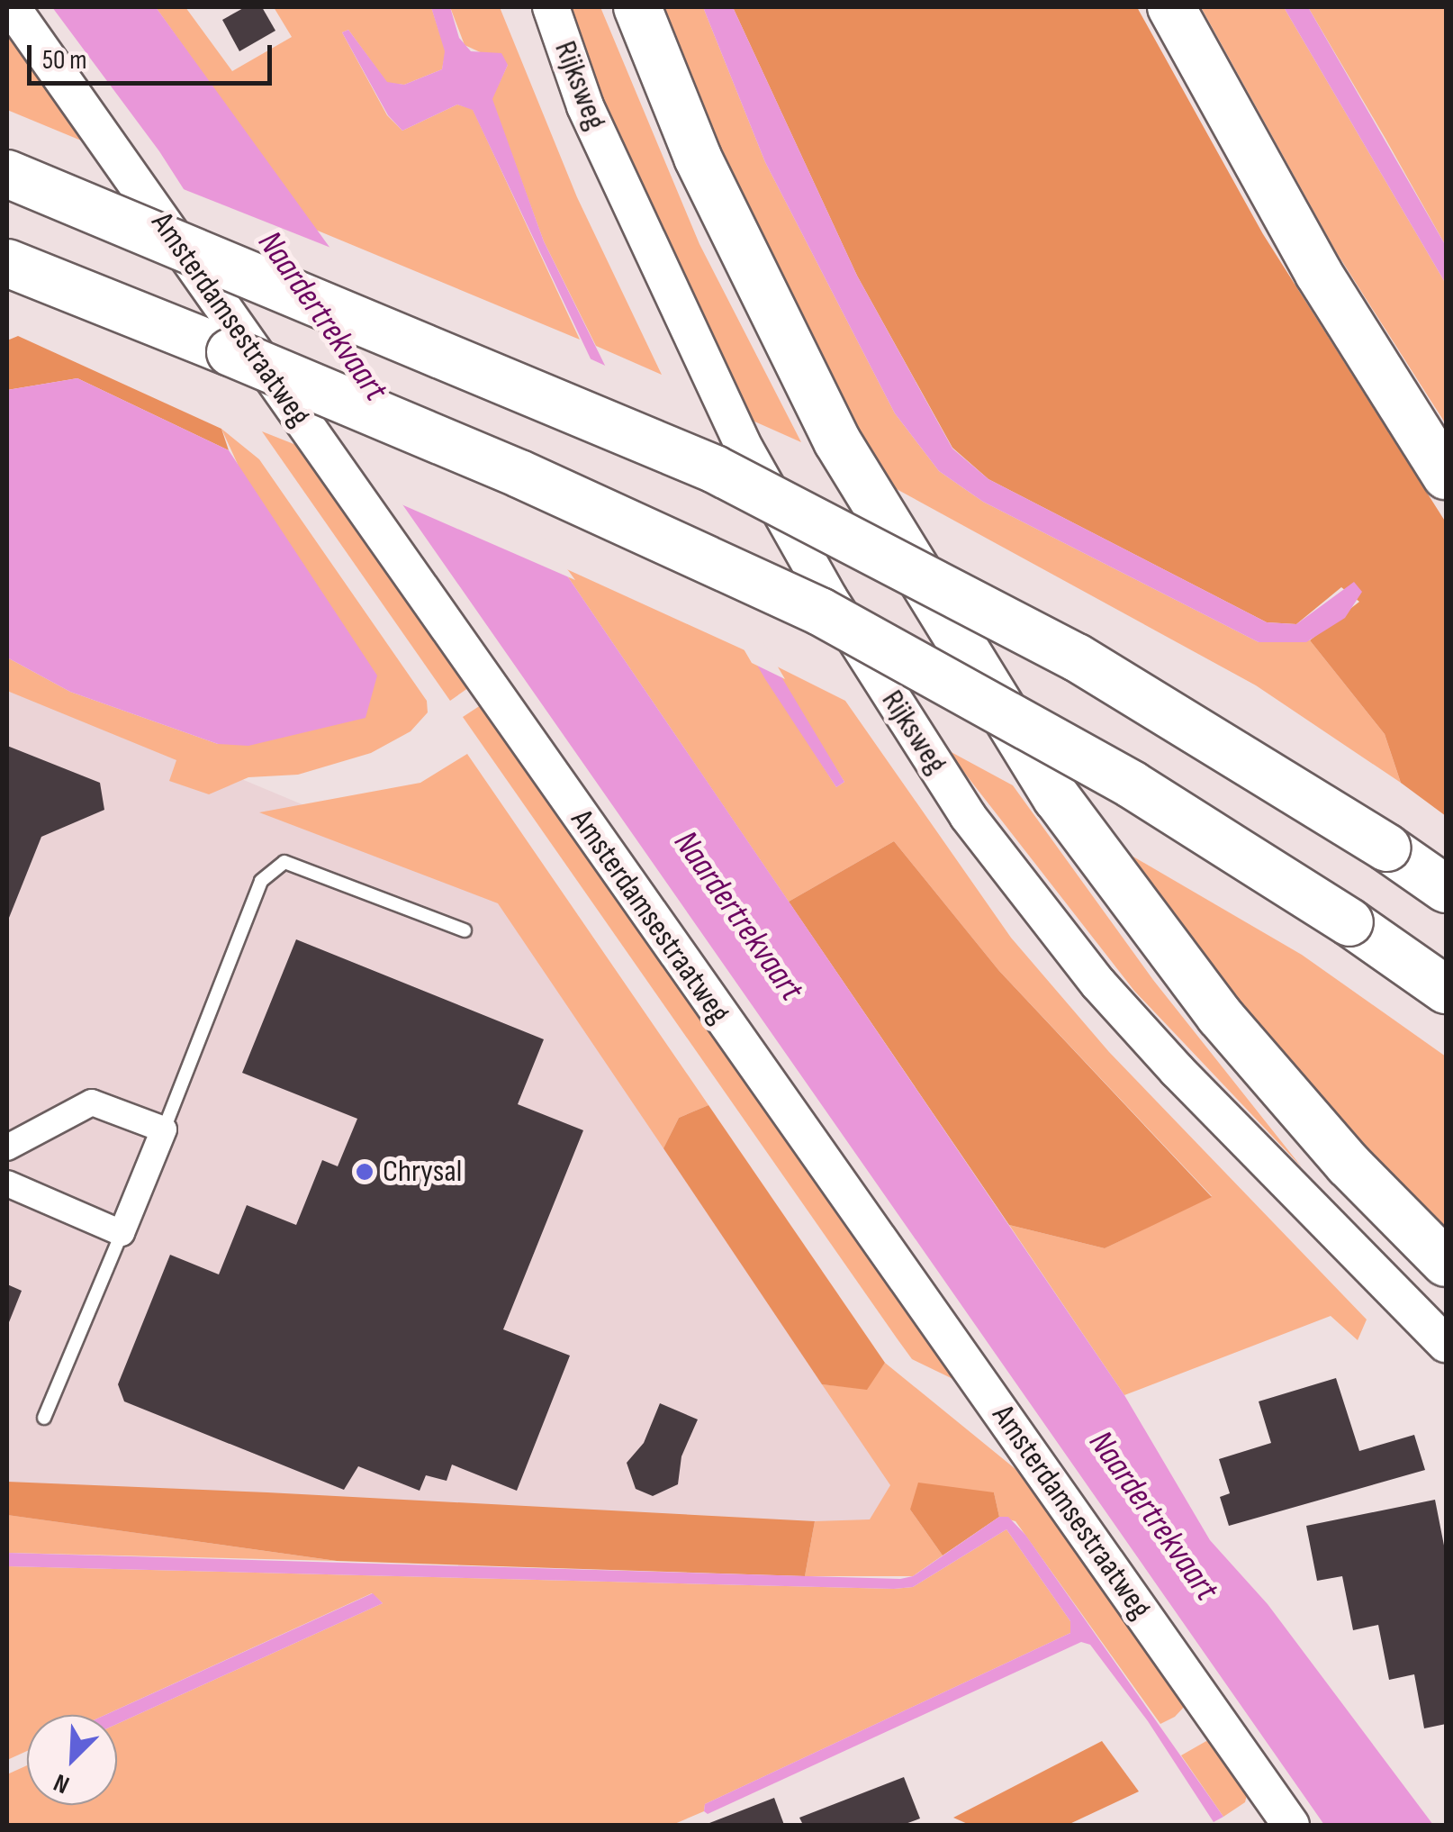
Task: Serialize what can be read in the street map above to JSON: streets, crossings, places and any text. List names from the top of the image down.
{
  "streets": {
    "street": ["Rijksweg", "Amsterdamsestraatweg"]
  },
  "water": ["Naardertrekvaart"],
  "places": ["Chrysal"],
  "scale_bar": "50 m",
  "north": "bottom left"
}
